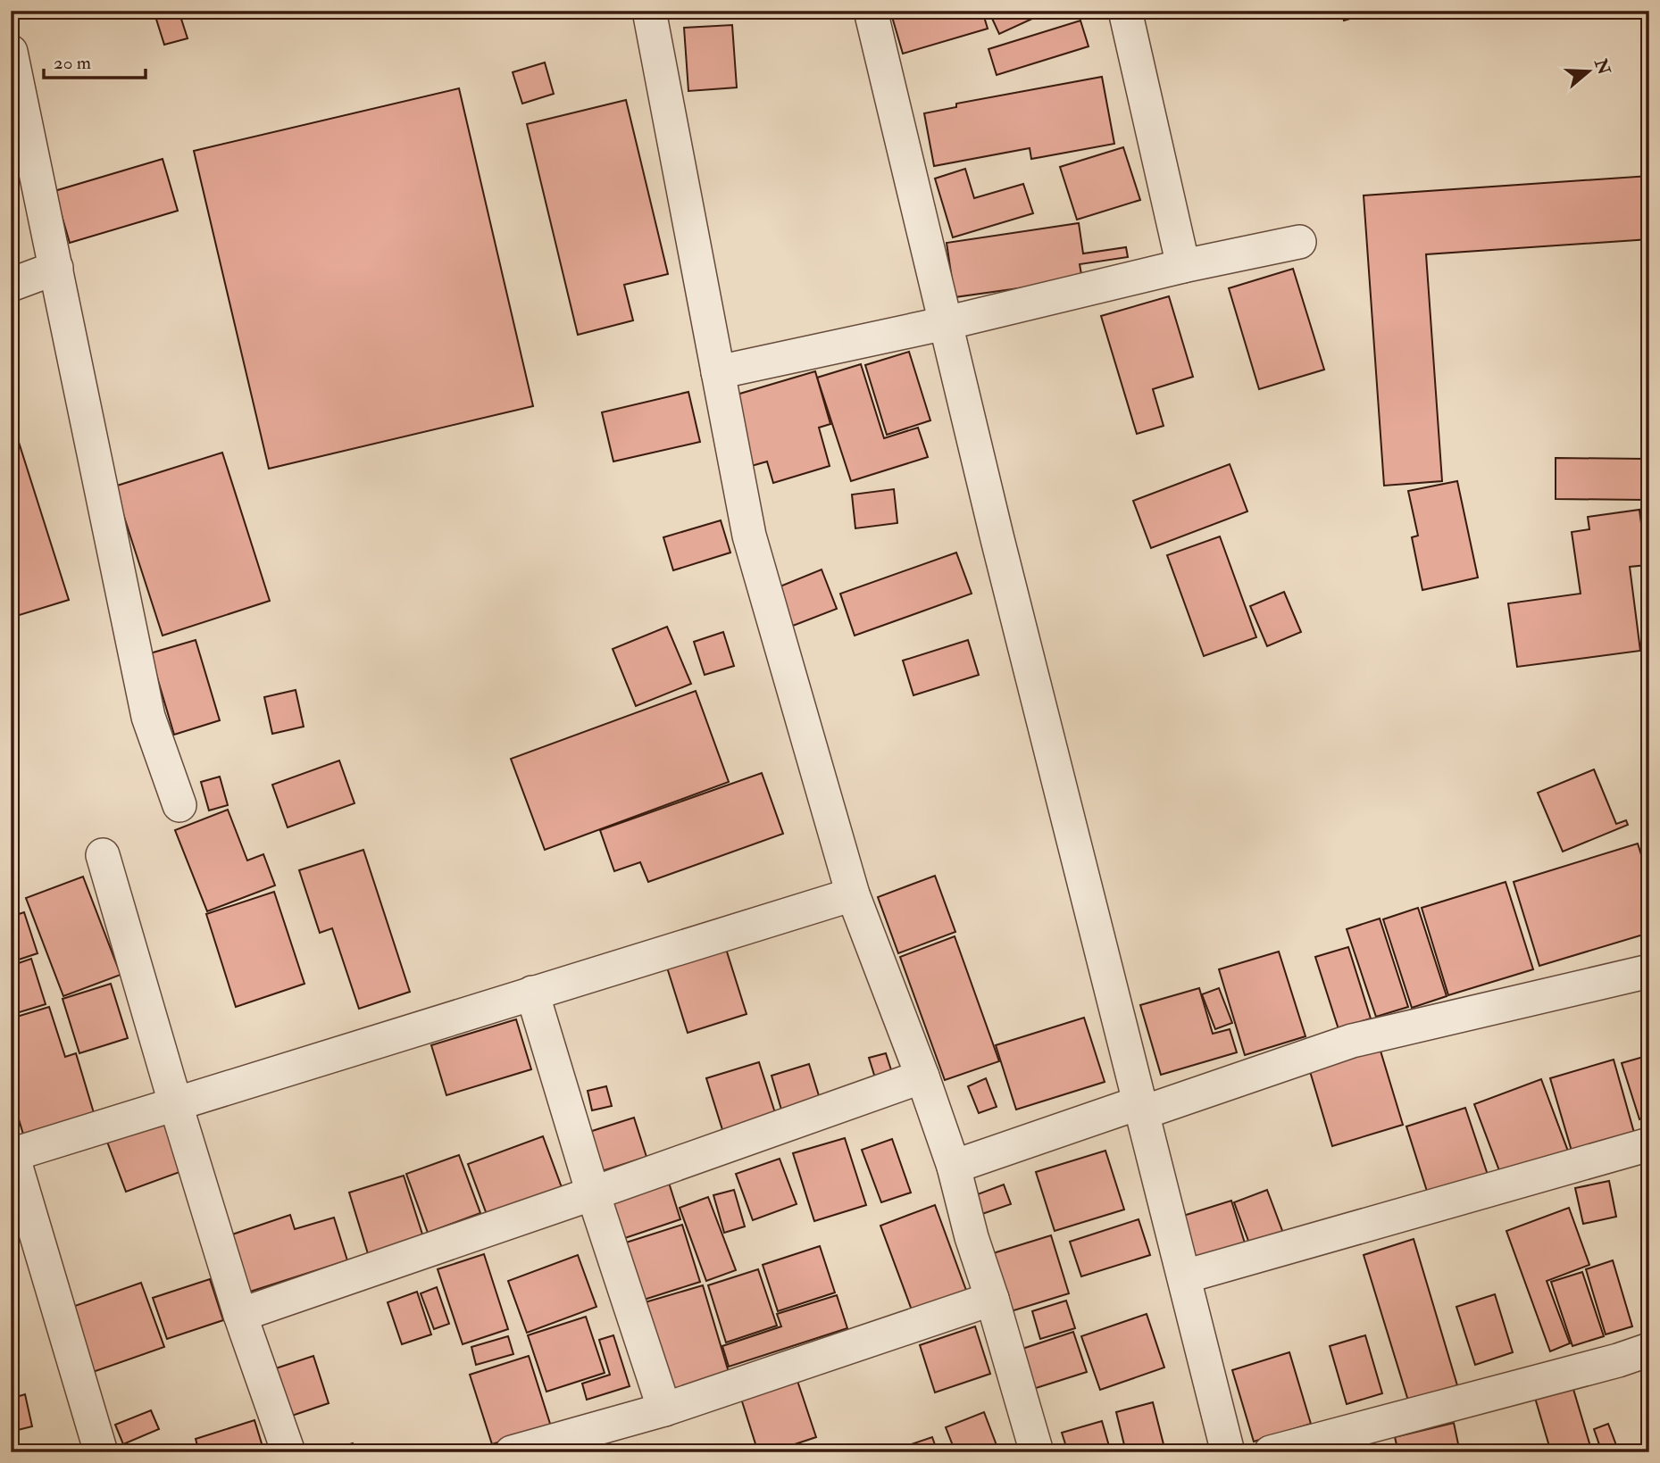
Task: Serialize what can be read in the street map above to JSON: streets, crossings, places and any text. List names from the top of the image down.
{
  "scale_bar": "20 m",
  "north": "right"
}
